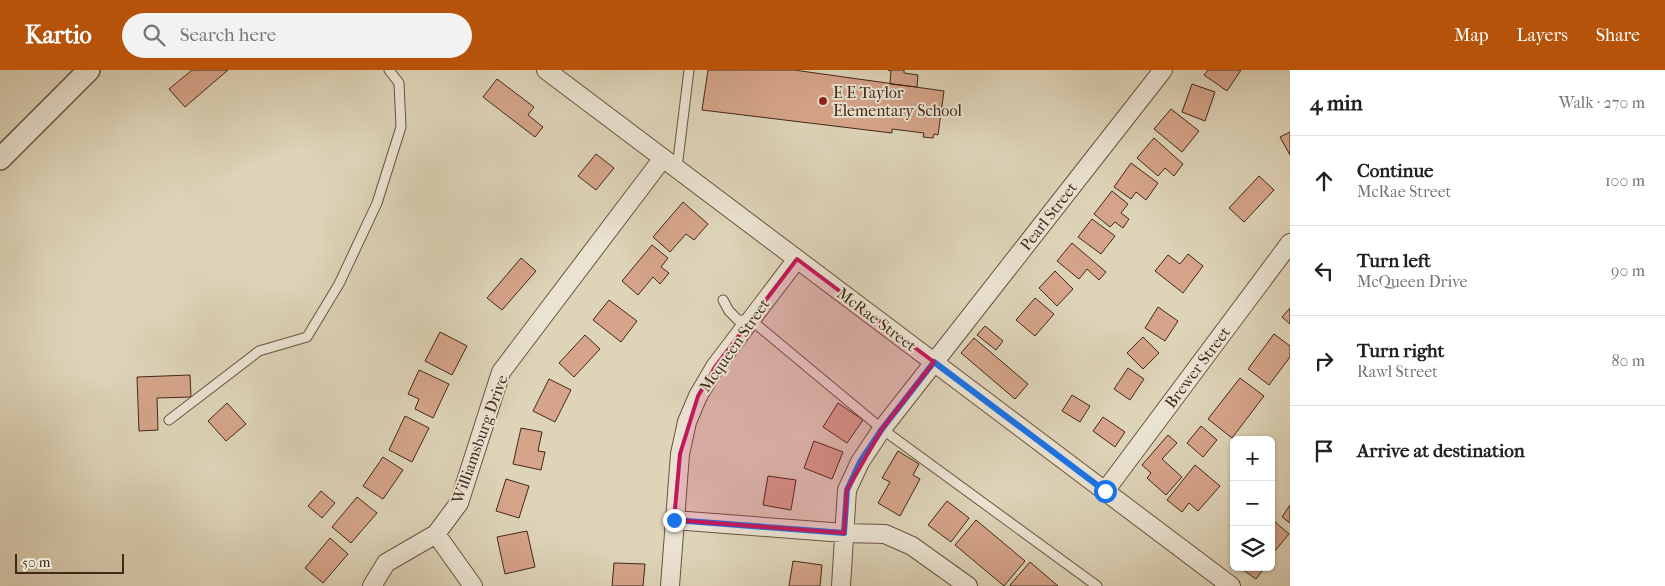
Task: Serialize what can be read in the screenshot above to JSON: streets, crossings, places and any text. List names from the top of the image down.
{
  "streets": {
    "street": [
      "Pearl Street",
      "McRae Street",
      "Mcqueen Street",
      "Brewer Street",
      "Williamsburg Drive"
    ]
  },
  "crossings": [
    ["Pearl Street", "McRae Street"],
    ["McRae Street", "Mcqueen Street"],
    ["McRae Street", "Brewer Street"],
    ["McRae Street", "Williamsburg Drive"]
  ],
  "places": ["E E Taylor Elementary School"],
  "scale_bar": "50 m",
  "page": {
    "header": "Kartio",
    "search": "Search here",
    "nav": ["Map", "Layers", "Share"],
    "heading": ["4 min", "Walk · 270 m"],
    "list": [
      ["Continue", "McRae Street", "100 m"],
      ["Turn left", "McQueen Drive", "90 m"],
      ["Turn right", "Rawl Street", "80 m"],
      "Arrive at destination"
    ],
    "map_buttons": ["+", "−"],
    "scale": "50 m"
  }
}
